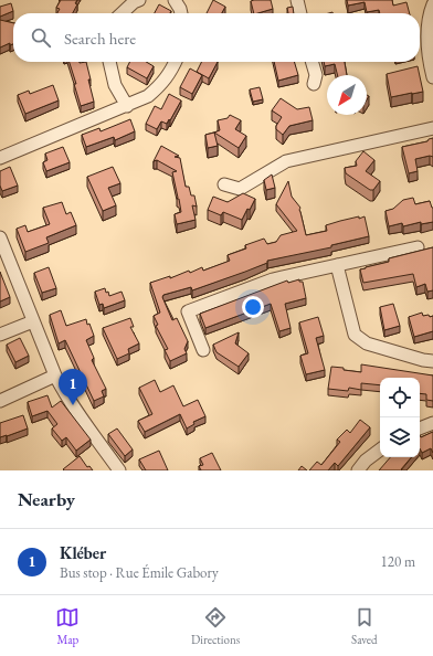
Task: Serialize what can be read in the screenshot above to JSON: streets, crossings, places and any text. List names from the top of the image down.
{
  "north": "bottom left",
  "page": {
    "search": "Search here",
    "pins": "1",
    "heading": "Nearby",
    "list": [
      {
        "mark": "1",
        "name": "Kléber",
        "note": "Bus stop · Rue Émile Gabory",
        "value": "120 m"
      }
    ],
    "nav": ["Map", "Directions", "Saved"]
  }
}
